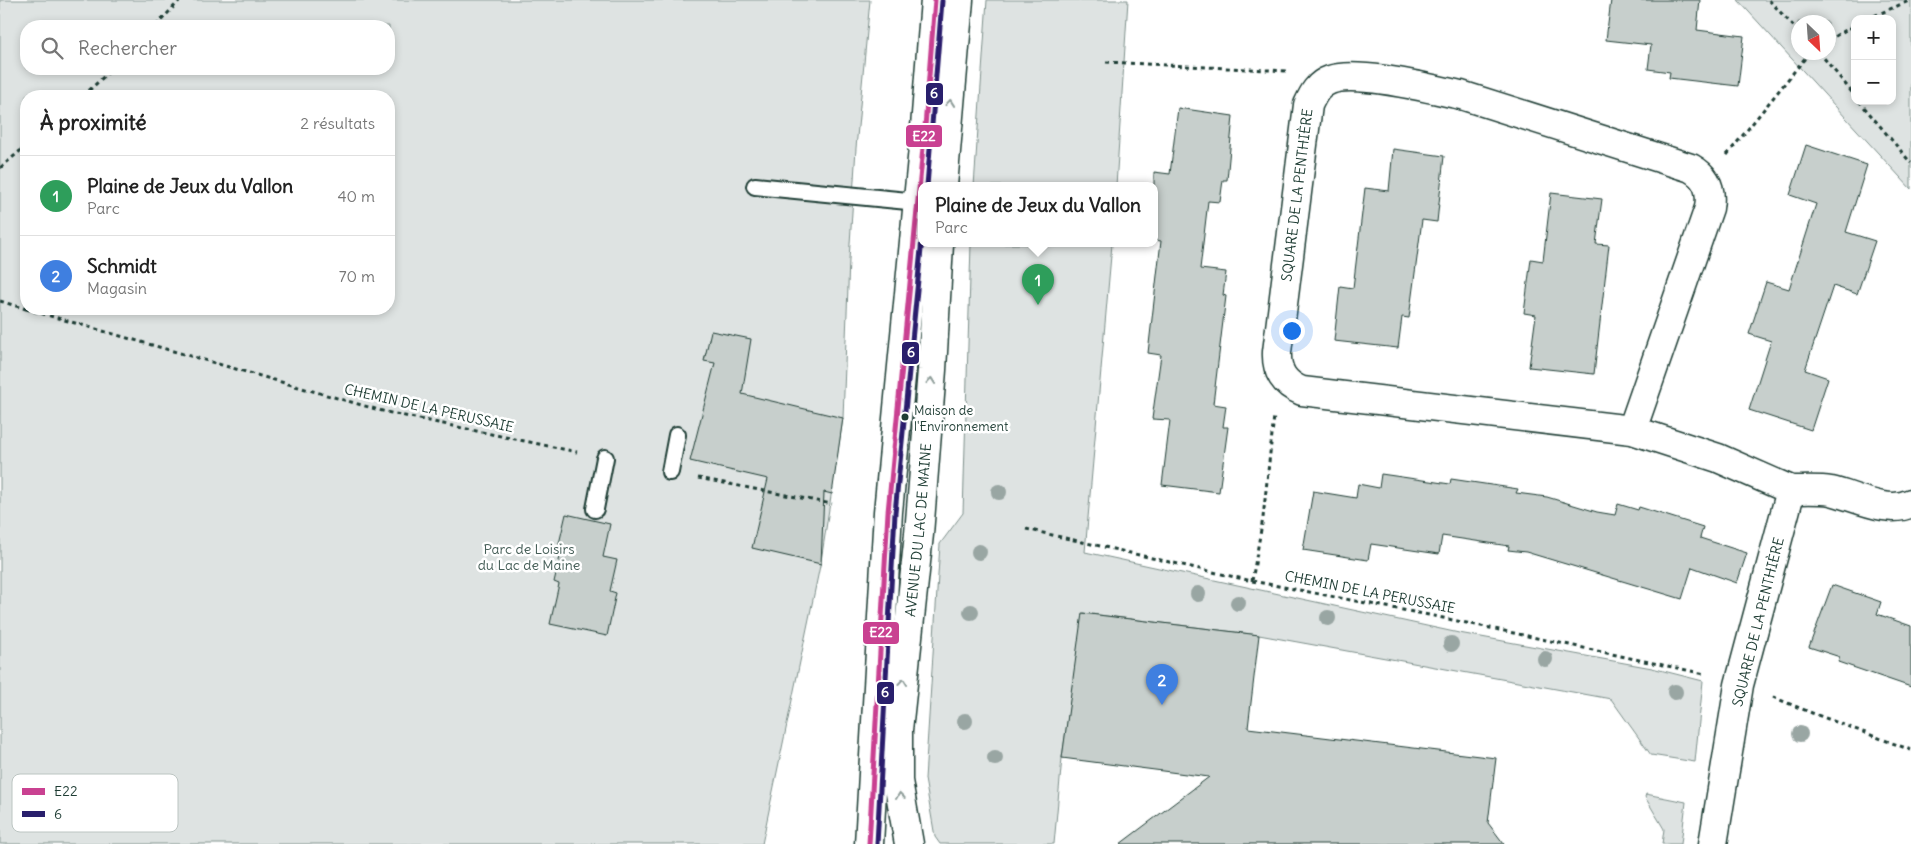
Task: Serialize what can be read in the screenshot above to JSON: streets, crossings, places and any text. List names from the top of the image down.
{
  "streets": {
    "street": ["SQUARE DE LA PENTHIÈRE", "AVENUE DU LAC DE MAINE"],
    "path": ["CHEMIN DE LA PERUSSAIE"]
  },
  "parks": ["Parc de Loisirs du Lac de Maine"],
  "places": ["Maison de l'Environnement"],
  "lines": ["transit line E22", "transit line 6"],
  "legend": ["E22", "6"],
  "north": "bottom right",
  "page": {
    "map_buttons": ["+", "−"],
    "search": "Rechercher",
    "heading": ["À proximité", "2 résultats"],
    "list": [
      {
        "mark": "1",
        "name": "Plaine de Jeux du Vallon",
        "note": "Parc",
        "value": "40 m"
      },
      {
        "mark": "2",
        "name": "Schmidt",
        "note": "Magasin",
        "value": "70 m"
      }
    ],
    "popup": ["Plaine de Jeux du Vallon", "Parc"],
    "pins": ["1", "2"]
  }
}
